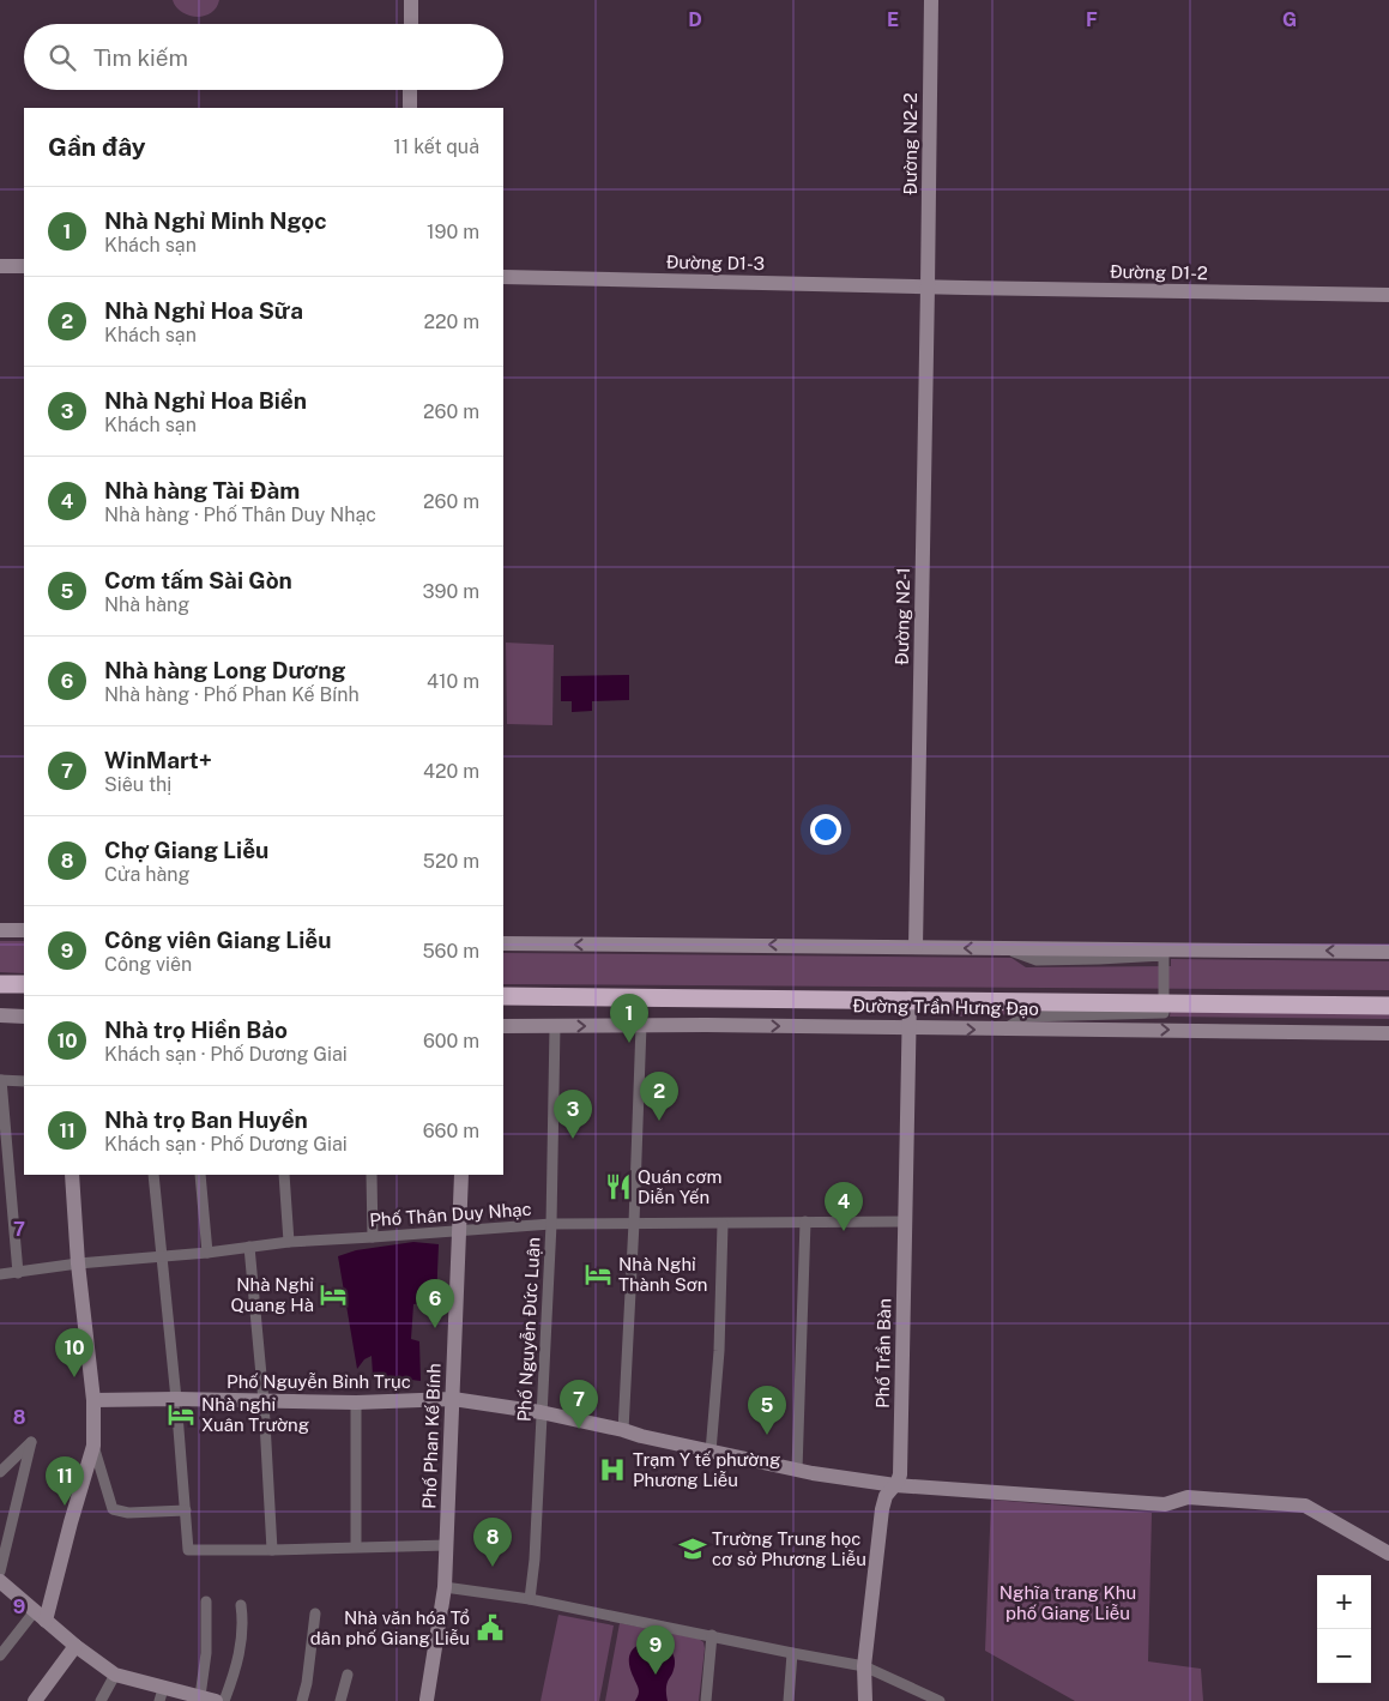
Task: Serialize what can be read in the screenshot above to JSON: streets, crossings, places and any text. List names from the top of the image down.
{
  "streets": {
    "highway": ["Đường Trần Hưng Đạo"],
    "street": [
      "Đường N2-2",
      "Đường D1-3",
      "Đường D1-2",
      "Đường N2-1",
      "Phố Thân Duy Nhạc",
      "Phố Nguyễn Đức Luận",
      "Phố Trần Bàn",
      "Phố Nguyễn Bỉnh Trục",
      "Phố Phan Kế Bính"
    ]
  },
  "crossings": [
    ["Đường N2-2", "Đường D1-3"],
    ["Đường N2-2", "Đường D1-2"],
    ["Đường N2-2", "Đường N2-1"],
    ["Đường D1-3", "Đường D1-2"],
    ["Đường D1-3", "Đường N2-1"],
    ["Đường D1-2", "Đường N2-1"],
    ["Đường Trần Hưng Đạo", "Phố Nguyễn Đức Luận"],
    ["Đường Trần Hưng Đạo", "Phố Trần Bàn"],
    ["Phố Thân Duy Nhạc", "Phố Nguyễn Đức Luận"],
    ["Phố Thân Duy Nhạc", "Phố Trần Bàn"],
    ["Phố Thân Duy Nhạc", "Phố Phan Kế Bính"],
    ["Phố Nguyễn Đức Luận", "Phố Nguyễn Bỉnh Trục"],
    ["Phố Trần Bàn", "Phố Nguyễn Bỉnh Trục"],
    ["Phố Nguyễn Bỉnh Trục", "Phố Phan Kế Bính"]
  ],
  "parks": ["Nghĩa trang Khu phố Giang Liễu"],
  "places": {
    "restaurant": ["Quán cơm Diễn Yến"],
    "hotel": ["Nhà Nghỉ Thành Sơn", "Nhà Nghỉ Quang Hà", "Nhà nghỉ Xuân Trường"],
    "hospital": ["Trạm Y tế phường Phương Liễu"],
    "school or university": ["Trường Trung học cơ sở Phương Liễu"],
    "public building": ["Nhà văn hóa Tổ dân phố Giang Liễu"]
  },
  "page": {
    "search": "Tìm kiếm",
    "heading": ["Gần đây", "11 kết quả"],
    "list": [
      {
        "mark": "1",
        "name": "Nhà Nghỉ Minh Ngọc",
        "note": "Khách sạn",
        "value": "190 m"
      },
      {
        "mark": "2",
        "name": "Nhà Nghỉ Hoa Sữa",
        "note": "Khách sạn",
        "value": "220 m"
      },
      {
        "mark": "3",
        "name": "Nhà Nghỉ Hoa Biển",
        "note": "Khách sạn",
        "value": "260 m"
      },
      {
        "mark": "4",
        "name": "Nhà hàng Tài Đàm",
        "note": "Nhà hàng · Phố Thân Duy Nhạc",
        "value": "260 m"
      },
      {
        "mark": "5",
        "name": "Cơm tấm Sài Gòn",
        "note": "Nhà hàng",
        "value": "390 m"
      },
      {
        "mark": "6",
        "name": "Nhà hàng Long Dương",
        "note": "Nhà hàng · Phố Phan Kế Bính",
        "value": "410 m"
      },
      {
        "mark": "7",
        "name": "WinMart+",
        "note": "Siêu thị",
        "value": "420 m"
      },
      {
        "mark": "8",
        "name": "Chợ Giang Liễu",
        "note": "Cửa hàng",
        "value": "520 m"
      },
      {
        "mark": "9",
        "name": "Công viên Giang Liễu",
        "note": "Công viên",
        "value": "560 m"
      },
      {
        "mark": "10",
        "name": "Nhà trọ Hiền Bảo",
        "note": "Khách sạn · Phố Dương Giai",
        "value": "600 m"
      },
      {
        "mark": "11",
        "name": "Nhà trọ Ban Huyền",
        "note": "Khách sạn · Phố Dương Giai",
        "value": "660 m"
      }
    ],
    "pins": [
      "1",
      "2",
      "3",
      "4",
      "6",
      "10",
      "7",
      "5",
      "11",
      "8",
      "9"
    ],
    "map_buttons": ["+", "−"]
  },
  "grid": {
    "columns": [
      "D",
      "E",
      "F",
      "G"
    ],
    "rows": ["7", "8", "9"]
  }
}
